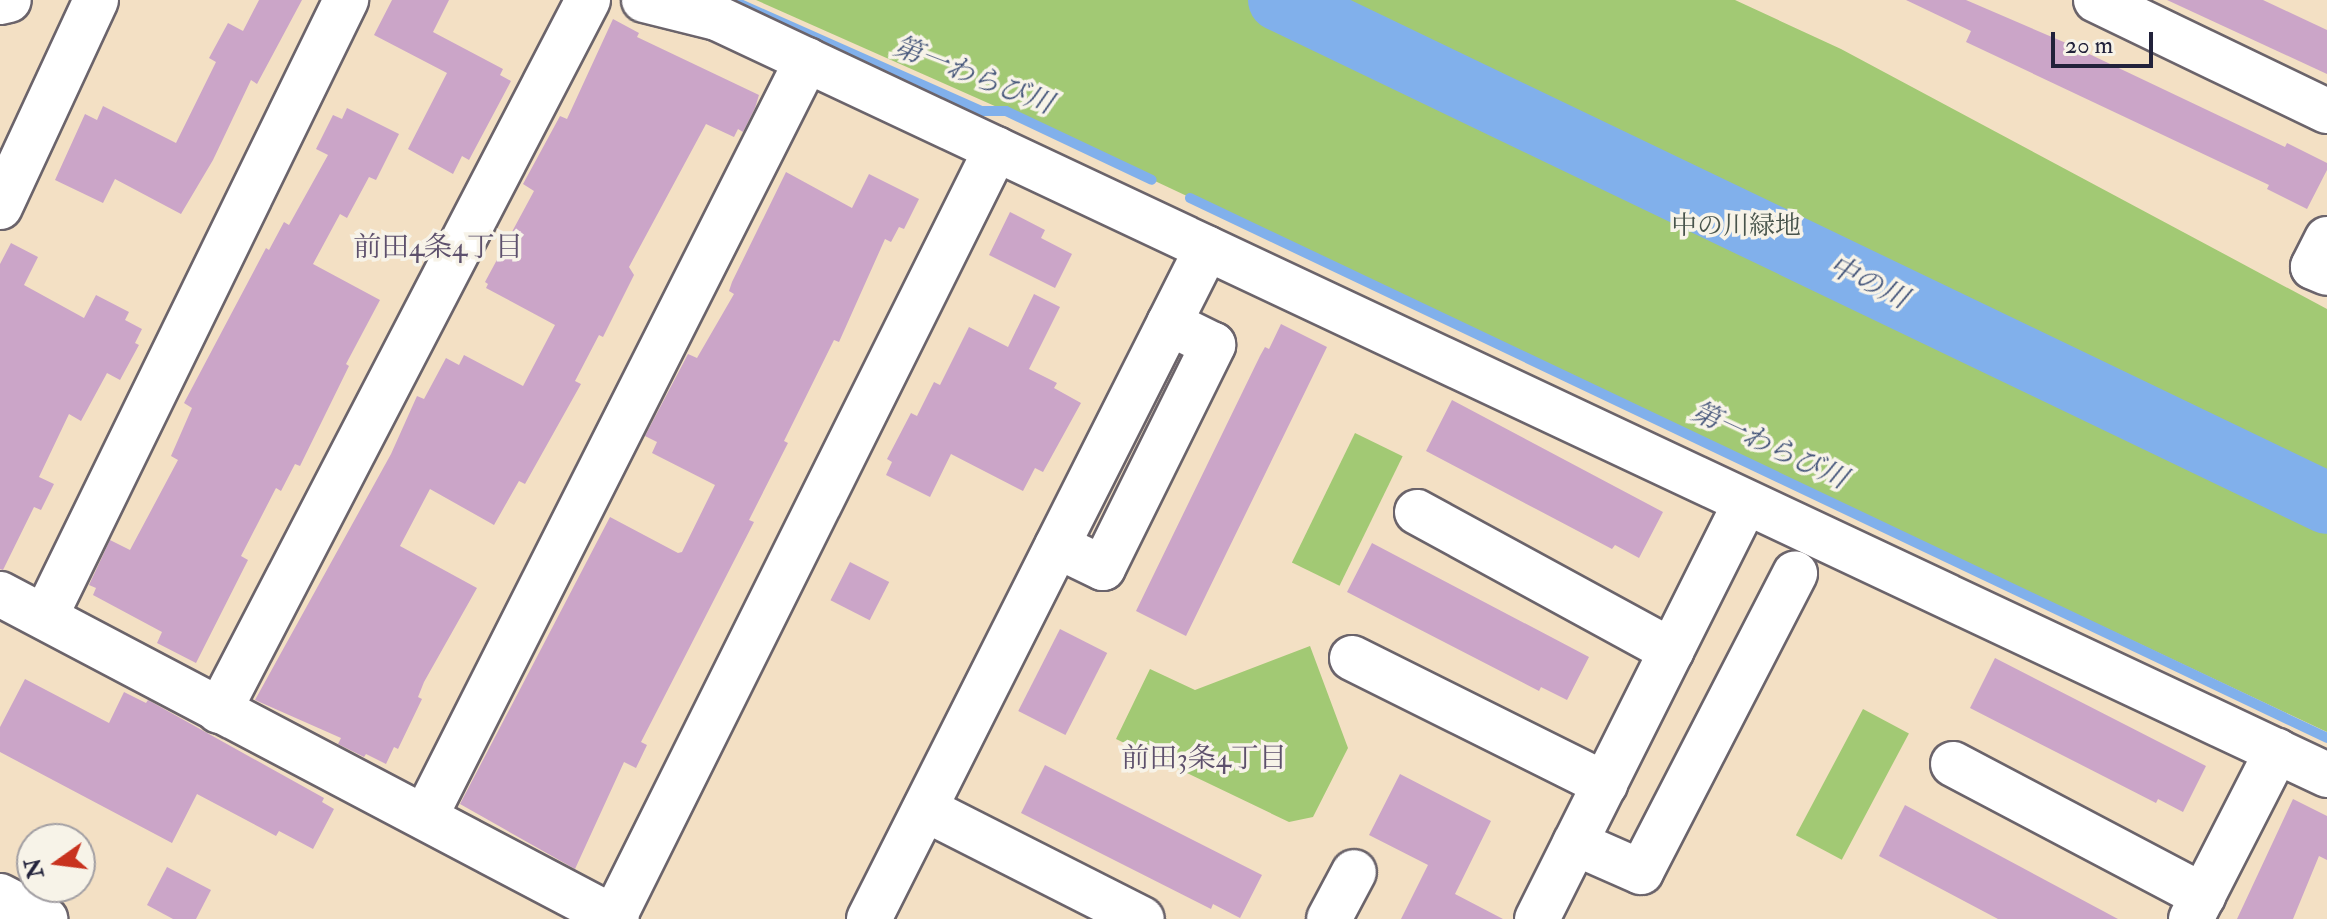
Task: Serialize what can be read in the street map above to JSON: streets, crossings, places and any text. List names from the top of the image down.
{
  "districts": ["前田4条4丁目", "前田3条4丁目"],
  "water": ["第一わらび川", "中の川"],
  "parks": ["中の川緑地"],
  "scale_bar": "20 m",
  "north": "left"
}
